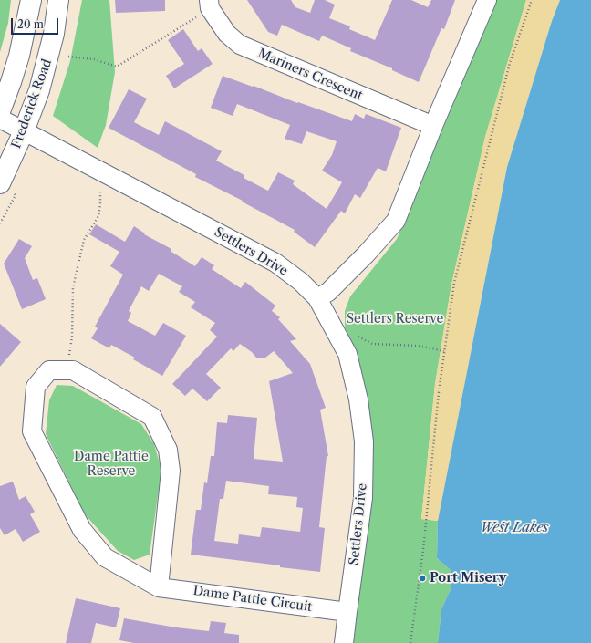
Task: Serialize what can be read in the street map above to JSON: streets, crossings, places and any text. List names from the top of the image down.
{
  "streets": {
    "main road": ["Frederick Road"],
    "street": ["Mariners Crescent", "Settlers Drive", "Dame Pattie Circuit"]
  },
  "crossings": [
    ["Frederick Road", "Settlers Drive"],
    ["Settlers Drive", "Dame Pattie Circuit"]
  ],
  "water": ["West Lakes"],
  "parks": ["Settlers Reserve", "Dame Pattie Reserve"],
  "places": ["Port Misery"],
  "scale_bar": "20 m"
}
